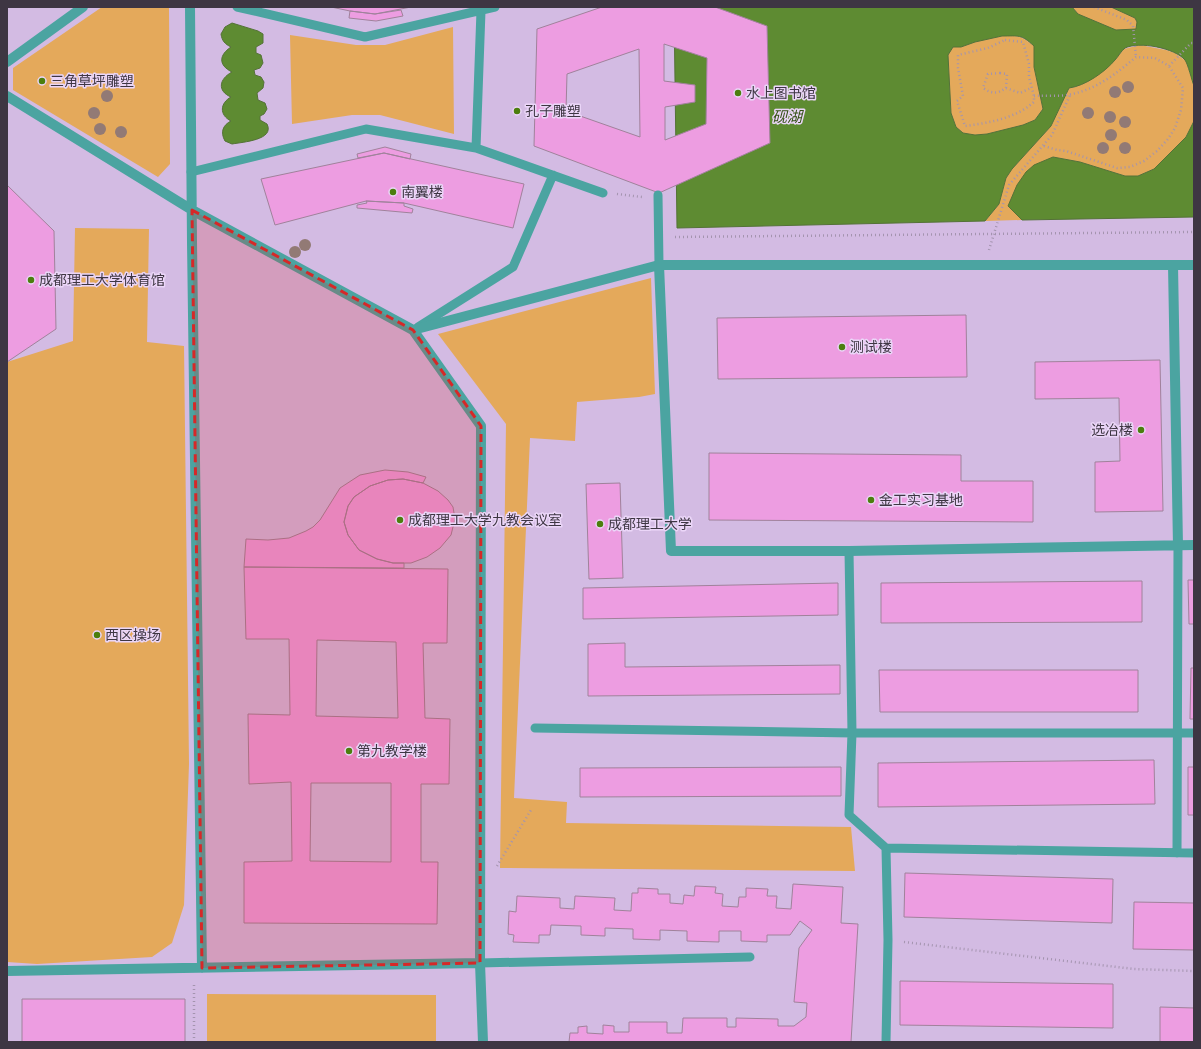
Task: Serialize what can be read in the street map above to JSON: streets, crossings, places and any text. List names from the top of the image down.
{
  "water": ["砚湖"],
  "places": [
    "三角草坪雕塑",
    "水上图书馆",
    "孔子雕塑",
    "南翼楼",
    "成都理工大学体育馆",
    "测试楼",
    "选冶楼",
    "金工实习基地",
    "成都理工大学九教会议室",
    "成都理工大学",
    "西区操场",
    "第九教学楼"
  ]
}
